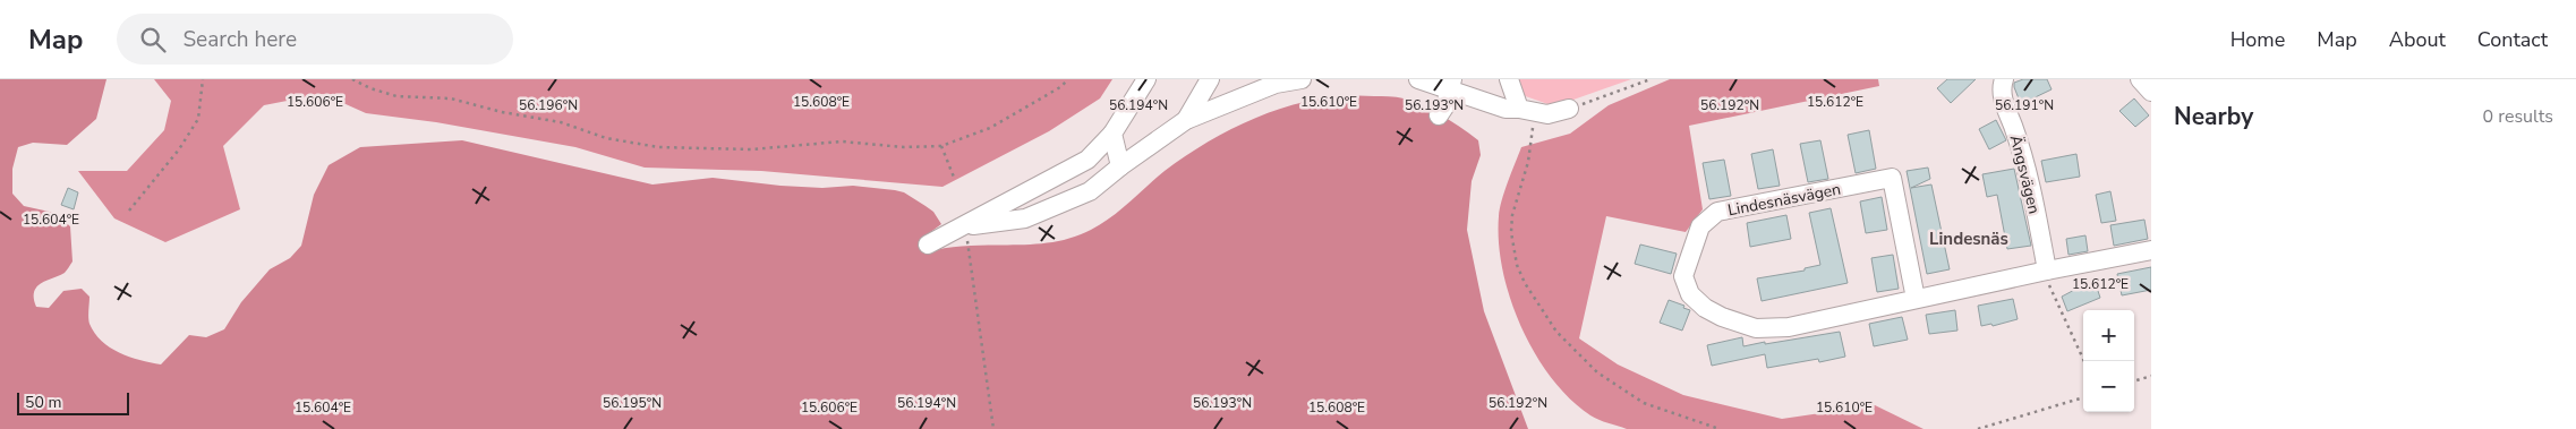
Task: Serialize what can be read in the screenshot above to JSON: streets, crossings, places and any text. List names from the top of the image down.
{
  "streets": {
    "street": ["Ängsvägen", "Lindesnäsvägen"]
  },
  "crossings": [
    ["Ängsvägen", "Lindesnäsvägen"]
  ],
  "districts": ["Lindesnäs"],
  "scale_bar": "50 m",
  "page": {
    "header": "Map",
    "search": "Search here",
    "nav": [
      "Home",
      "Map",
      "About",
      "Contact"
    ],
    "heading": ["Nearby", "0 results"],
    "map_buttons": ["+", "−"],
    "scale": "50 m"
  },
  "coordinates": [
    "15.606°E",
    "15.608°E",
    "15.610°E",
    "15.612°E",
    "56.192°N",
    "56.196°N",
    "56.194°N",
    "56.193°N",
    "56.191°N",
    "15.604°E",
    "56.195°N"
  ]
}
